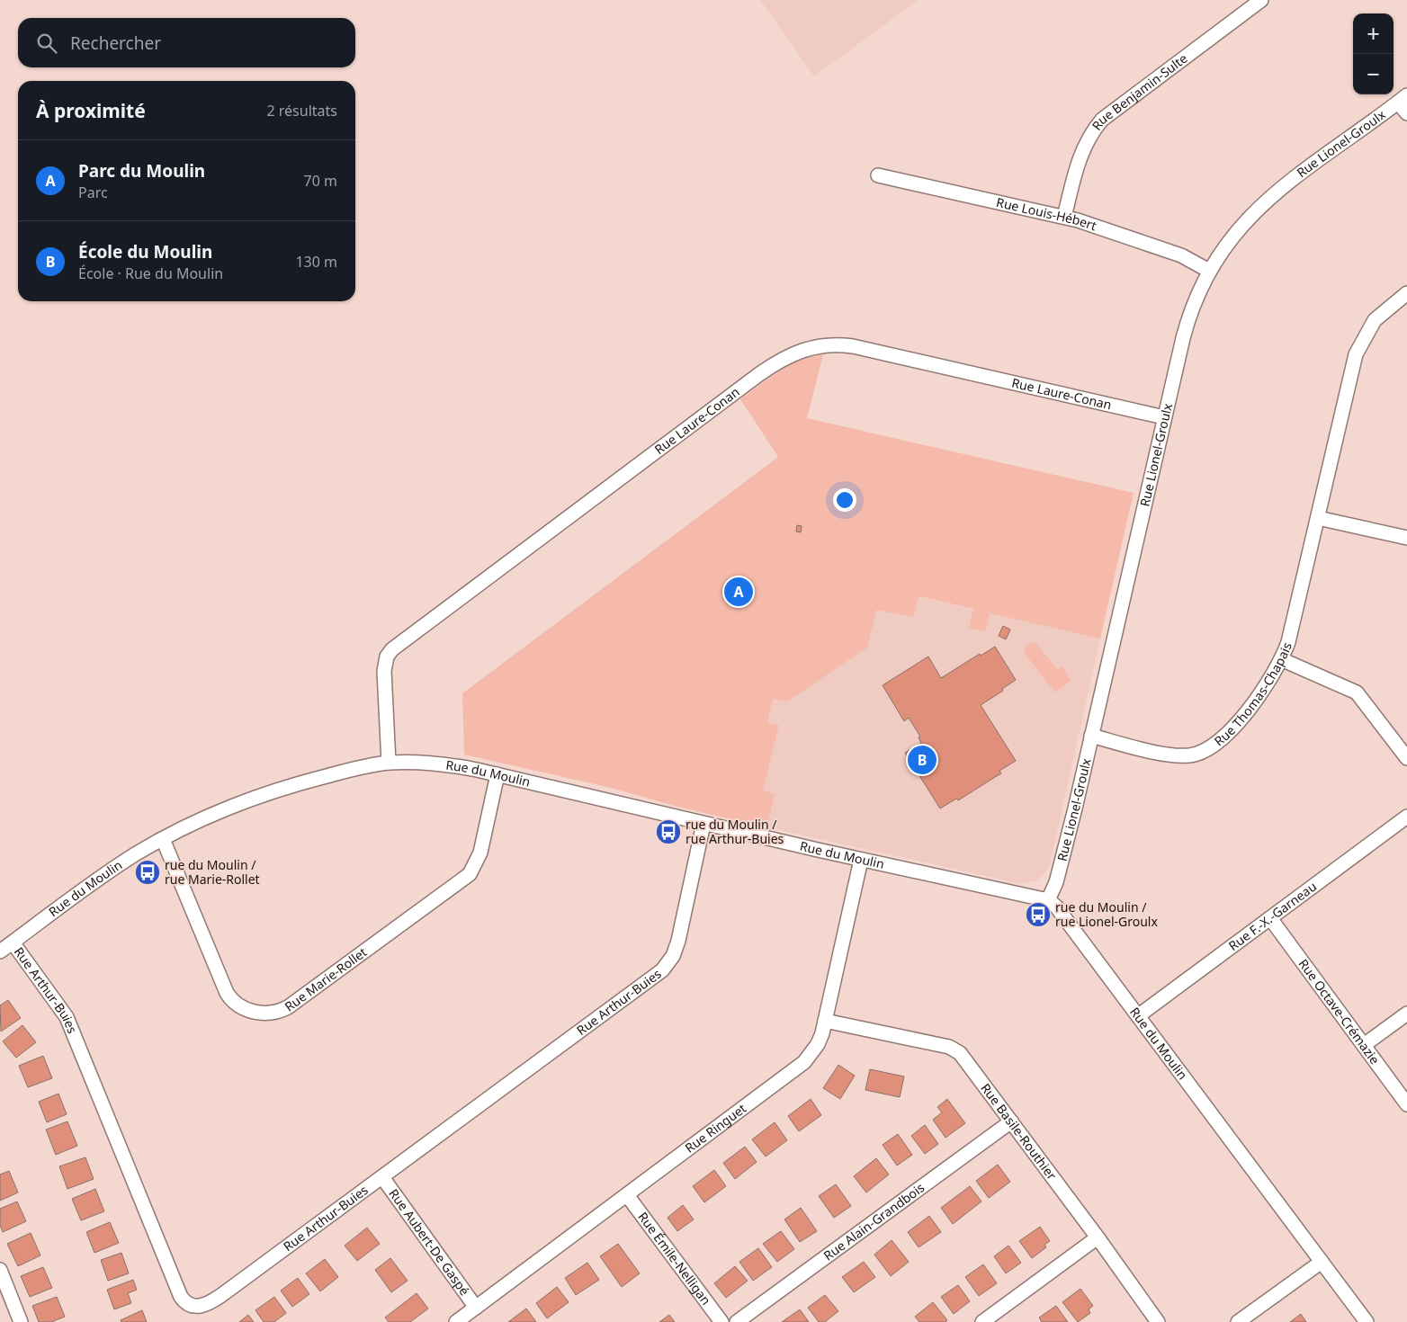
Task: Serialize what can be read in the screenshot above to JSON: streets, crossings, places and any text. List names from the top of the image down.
{
  "streets": {
    "street": [
      "Rue Benjamin-Sulte",
      "Rue Lionel-Groulx",
      "Rue Louis-Hébert",
      "Rue Laure-Conan",
      "Rue Thomas-Chapais",
      "Rue du Moulin",
      "Rue F.-X.-Garneau",
      "Rue Marie-Rollet",
      "Rue Arthur-Buies",
      "Rue Octave-Crémazie",
      "Rue Ringuet",
      "Rue Basile-Routhier",
      "Rue Alain-Grandbois",
      "Rue Aubert-De Gaspé",
      "Rue Émile-Nelligan"
    ]
  },
  "crossings": [
    ["Rue Benjamin-Sulte", "Rue Louis-Hébert"],
    ["Rue Lionel-Groulx", "Rue Louis-Hébert"],
    ["Rue Lionel-Groulx", "Rue Laure-Conan"],
    ["Rue Lionel-Groulx", "Rue Thomas-Chapais"],
    ["Rue Lionel-Groulx", "Rue du Moulin"],
    ["Rue Laure-Conan", "Rue du Moulin"],
    ["Rue du Moulin", "Rue F.-X.-Garneau"],
    ["Rue du Moulin", "Rue Marie-Rollet"],
    ["Rue du Moulin", "Rue Arthur-Buies"],
    ["Rue du Moulin", "Rue Ringuet"],
    ["Rue F.-X.-Garneau", "Rue Octave-Crémazie"],
    ["Rue Arthur-Buies", "Rue Aubert-De Gaspé"],
    ["Rue Ringuet", "Rue Basile-Routhier"],
    ["Rue Ringuet", "Rue Aubert-De Gaspé"],
    ["Rue Ringuet", "Rue Émile-Nelligan"],
    ["Rue Basile-Routhier", "Rue Alain-Grandbois"]
  ],
  "places": {
    "bus stop": ["rue du Moulin / rue Arthur-Buies", "rue du Moulin / rue Marie-Rollet", "rue du Moulin / rue Lionel-Groulx"]
  },
  "page": {
    "map_buttons": ["+", "−"],
    "search": "Rechercher",
    "heading": ["À proximité", "2 résultats"],
    "list": [
      {
        "mark": "A",
        "name": "Parc du Moulin",
        "note": "Parc",
        "value": "70 m"
      },
      {
        "mark": "B",
        "name": "École du Moulin",
        "note": "École · Rue du Moulin",
        "value": "130 m"
      }
    ],
    "pins": ["A", "B"]
  }
}
